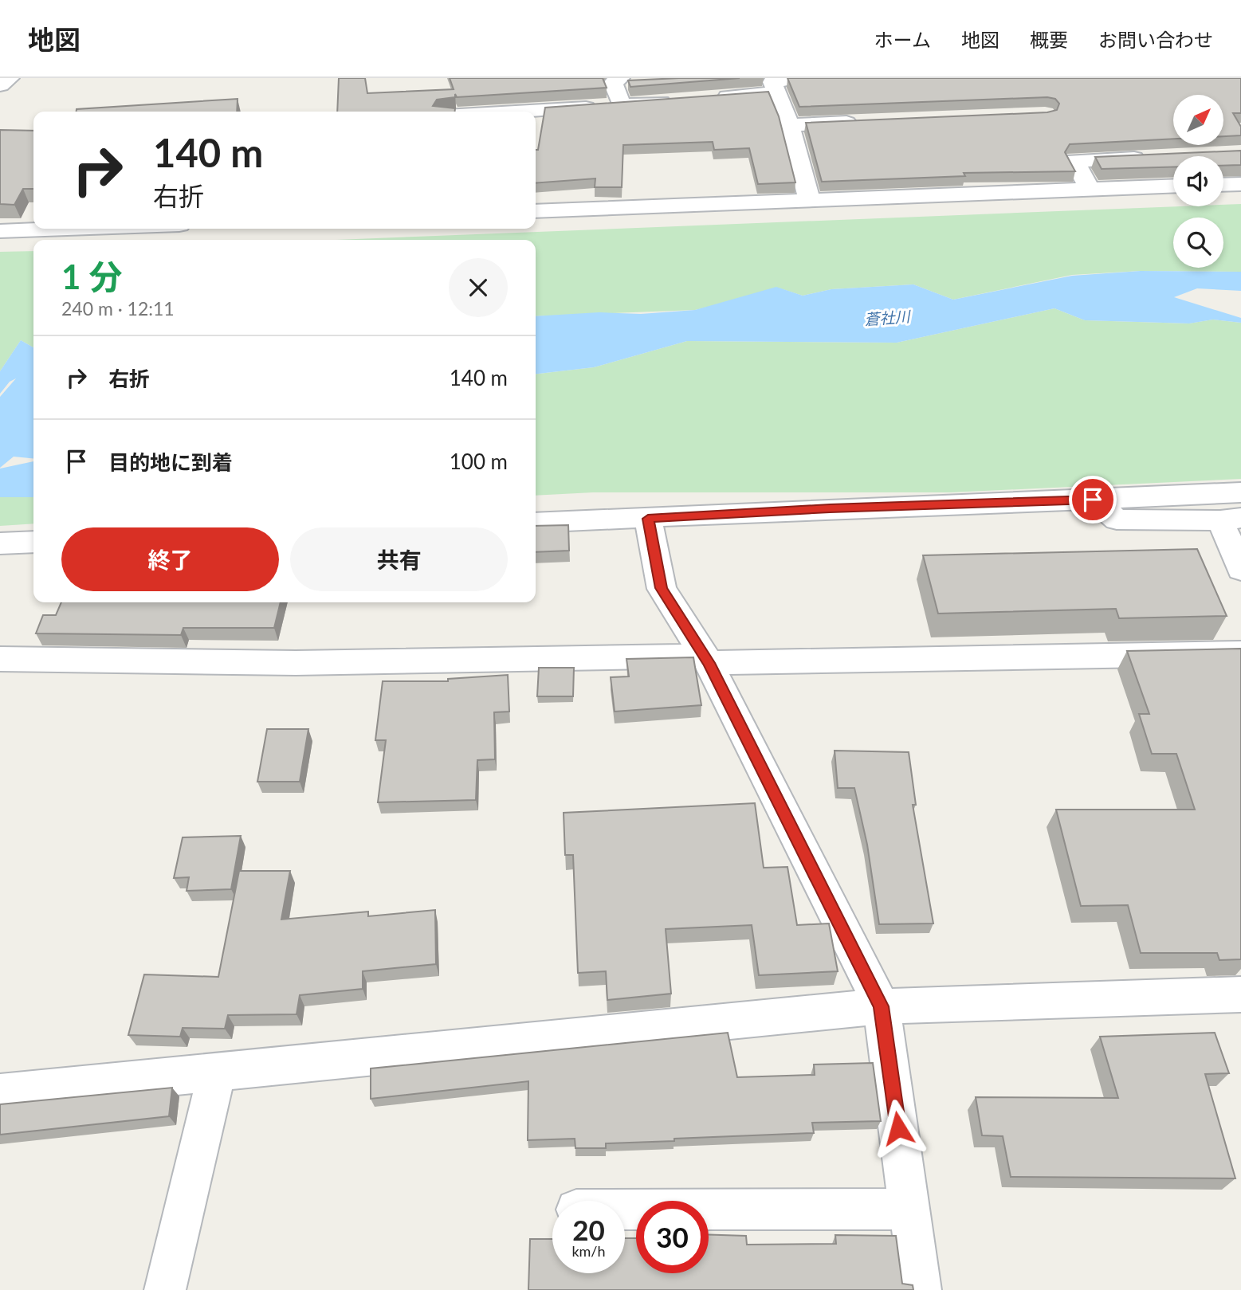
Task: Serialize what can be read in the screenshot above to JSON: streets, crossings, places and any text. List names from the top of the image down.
{
  "water": ["蒼社川"],
  "north": "top right",
  "page": {
    "header": "地図",
    "nav": [
      "ホーム",
      "地図",
      "概要",
      "お問い合わせ"
    ],
    "turn": ["140 m", "右折"],
    "heading": ["1 分", "240 m · 12:11"],
    "list": [
      {
        "name": "右折",
        "value": "140 m"
      },
      {
        "name": "目的地に到着",
        "value": "100 m"
      }
    ],
    "buttons": ["終了", "共有"],
    "speed": "20 km/h",
    "limit": "30"
  }
}
